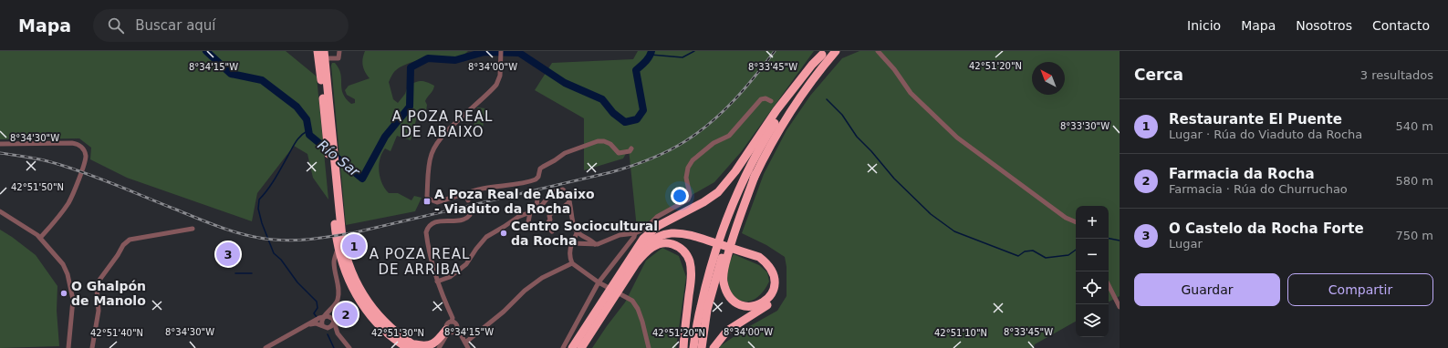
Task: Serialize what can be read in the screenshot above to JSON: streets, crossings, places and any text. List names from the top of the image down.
{
  "districts": ["A POZA REAL DE ABAIXO", "A POZA REAL DE ARRIBA"],
  "water": ["Río Sar"],
  "places": {
    "transit": ["A Poza Real de Abaixo - Viaduto da Rocha"],
    "other": ["Centro Sociocultural da Rocha", "O Ghalpón de Manolo"]
  },
  "north": "top left",
  "page": {
    "header": "Mapa",
    "search": "Buscar aquí",
    "nav": [
      "Inicio",
      "Mapa",
      "Nosotros",
      "Contacto"
    ],
    "heading": ["Cerca", "3 resultados"],
    "list": [
      {
        "mark": "1",
        "name": "Restaurante El Puente",
        "note": "Lugar · Rúa do Viaduto da Rocha",
        "value": "540 m"
      },
      {
        "mark": "2",
        "name": "Farmacia da Rocha",
        "note": "Farmacia · Rúa do Churruchao",
        "value": "580 m"
      },
      {
        "mark": "3",
        "name": "O Castelo da Rocha Forte",
        "note": "Lugar",
        "value": "750 m"
      }
    ],
    "map_buttons": ["+", "−"],
    "pins": ["1", "3", "2"],
    "buttons": ["Guardar", "Compartir"]
  },
  "coordinates": [
    "42°51'20\"N",
    "8°34'15\"W",
    "8°34'00\"W",
    "8°33'45\"W",
    "8°33'30\"W",
    "8°34'30\"W",
    "42°51'50\"N",
    "42°51'40\"N",
    "42°51'30\"N",
    "42°51'10\"N"
  ]
}
